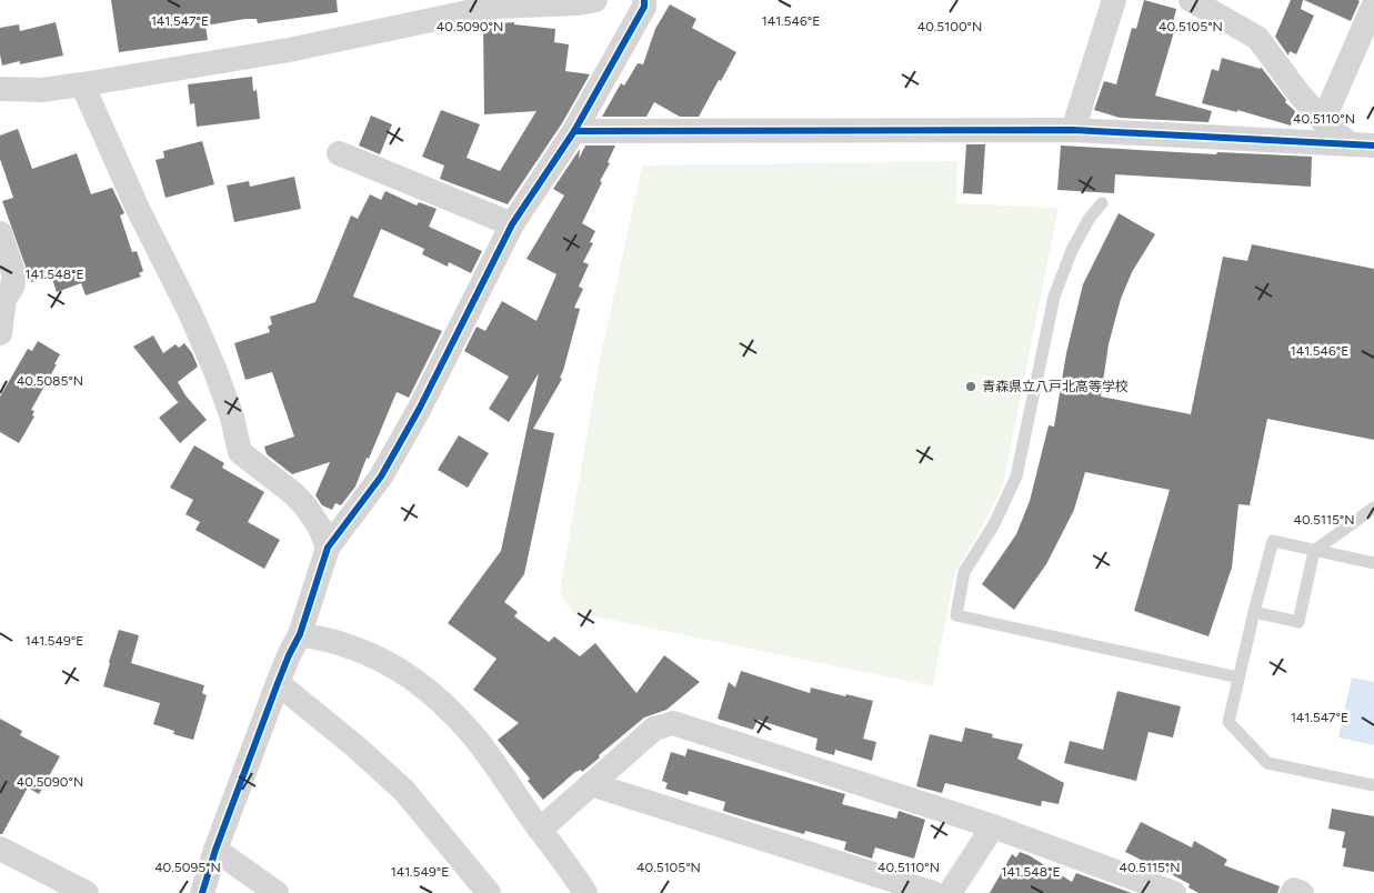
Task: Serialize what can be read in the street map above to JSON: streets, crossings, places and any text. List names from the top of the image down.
{
  "places": ["青森県立八戸北高等学校"],
  "coordinates": [
    "141.547°E",
    "141.546°E",
    "40.5090°N",
    "40.5100°N",
    "40.5105°N",
    "40.5110°N",
    "141.548°E",
    "40.5085°N",
    "40.5115°N",
    "141.549°E",
    "40.5095°N"
  ]
}
